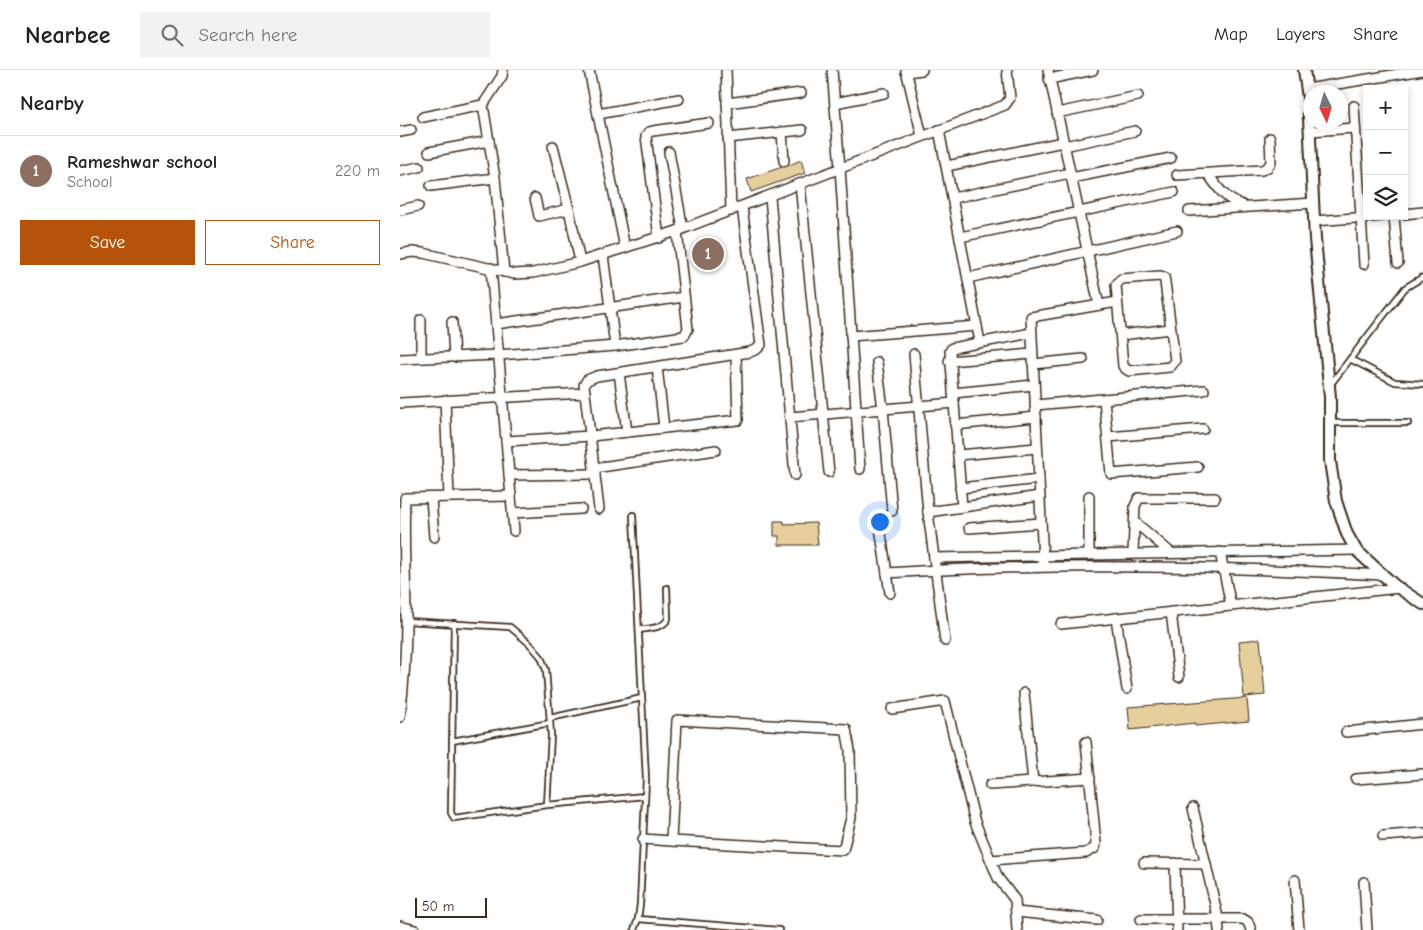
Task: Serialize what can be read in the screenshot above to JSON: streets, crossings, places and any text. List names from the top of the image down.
{
  "scale_bar": "50 m",
  "north": "bottom",
  "page": {
    "header": "Nearbee",
    "search": "Search here",
    "nav": ["Map", "Layers", "Share"],
    "heading": "Nearby",
    "map_buttons": ["+", "−"],
    "list": [
      {
        "mark": "1",
        "name": "Rameshwar school",
        "note": "School",
        "value": "220 m"
      }
    ],
    "buttons": ["Save", "Share"],
    "pins": "1",
    "scale": "50 m"
  }
}
